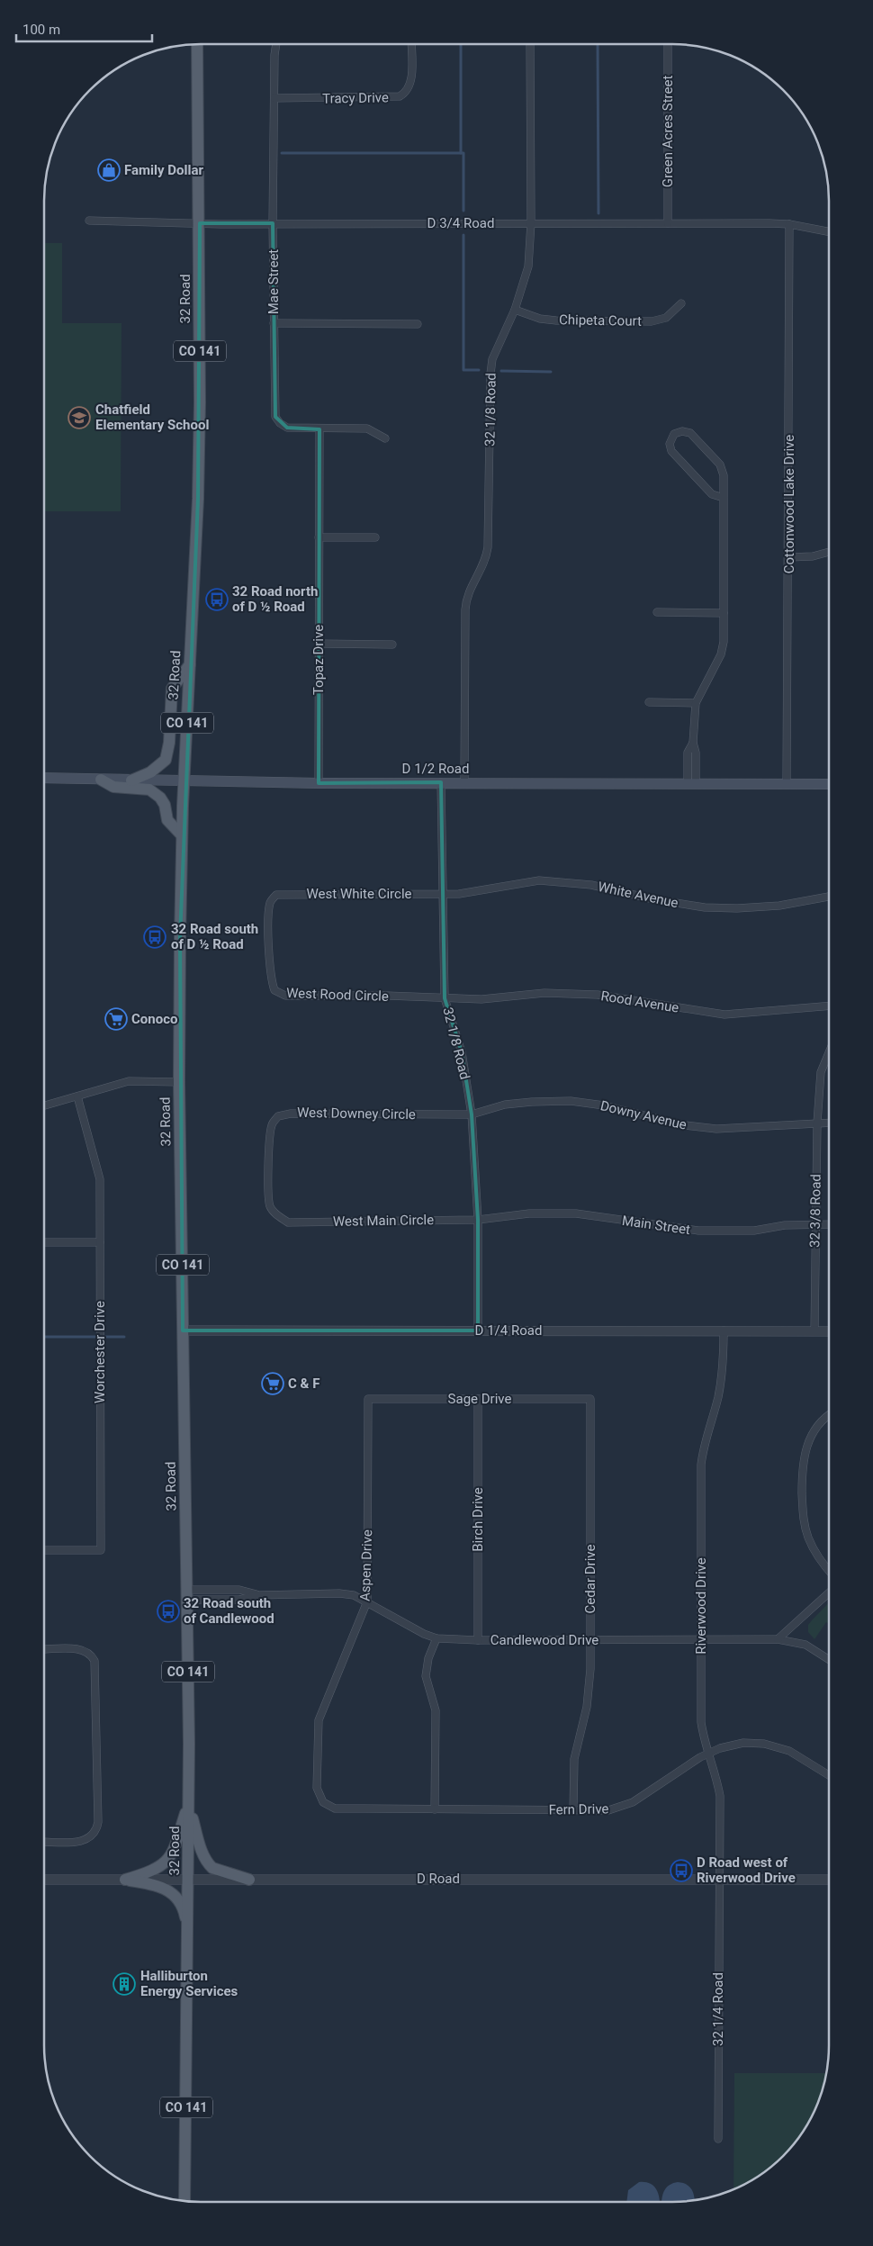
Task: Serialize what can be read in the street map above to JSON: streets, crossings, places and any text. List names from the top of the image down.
{
  "streets": {
    "main road": ["32 Road", "CO 141", "D 1/2 Road"],
    "street": [
      "Tracy Drive",
      "Green Acres Street",
      "D 3/4 Road",
      "Mae Street",
      "Chipeta Court",
      "32 1/8 Road",
      "Cottonwood Lake Drive",
      "Topaz Drive",
      "West White Circle",
      "White Avenue",
      "West Rood Circle",
      "Rood Avenue",
      "West Downey Circle",
      "Downy Avenue",
      "32 3/8 Road",
      "West Main Circle",
      "Main Street",
      "D 1/4 Road",
      "Worchester Drive",
      "Sage Drive",
      "Birch Drive",
      "Aspen Drive",
      "Cedar Drive",
      "Riverwood Drive",
      "Candlewood Drive",
      "Fern Drive",
      "D Road",
      "32 1/4 Road"
    ]
  },
  "crossings": [
    ["Tracy Drive", "Mae Street"],
    ["Green Acres Street", "D 3/4 Road"],
    ["D 3/4 Road", "Mae Street"],
    ["D 3/4 Road", "32 Road"],
    ["D 3/4 Road", "32 1/8 Road"],
    ["D 3/4 Road", "Cottonwood Lake Drive"],
    ["Mae Street", "Topaz Drive"],
    ["32 Road", "D 1/2 Road"],
    ["32 Road", "D 1/4 Road"],
    ["32 Road", "Candlewood Drive"],
    ["32 Road", "D Road"],
    ["Chipeta Court", "32 1/8 Road"],
    ["32 1/8 Road", "D 1/2 Road"],
    ["32 1/8 Road", "West White Circle"],
    ["32 1/8 Road", "White Avenue"],
    ["32 1/8 Road", "West Rood Circle"],
    ["32 1/8 Road", "Rood Avenue"],
    ["32 1/8 Road", "West Downey Circle"],
    ["32 1/8 Road", "Downy Avenue"],
    ["32 1/8 Road", "West Main Circle"],
    ["32 1/8 Road", "Main Street"],
    ["32 1/8 Road", "D 1/4 Road"],
    ["Cottonwood Lake Drive", "D 1/2 Road"],
    ["Topaz Drive", "D 1/2 Road"],
    ["West White Circle", "White Avenue"],
    ["West White Circle", "West Rood Circle"],
    ["West Rood Circle", "Rood Avenue"],
    ["West Downey Circle", "Downy Avenue"],
    ["West Downey Circle", "West Main Circle"],
    ["Downy Avenue", "32 3/8 Road"],
    ["32 3/8 Road", "Main Street"],
    ["32 3/8 Road", "D 1/4 Road"],
    ["West Main Circle", "Main Street"],
    ["D 1/4 Road", "Riverwood Drive"],
    ["Sage Drive", "Birch Drive"],
    ["Sage Drive", "Aspen Drive"],
    ["Sage Drive", "Cedar Drive"],
    ["Birch Drive", "Candlewood Drive"],
    ["Aspen Drive", "Candlewood Drive"],
    ["Aspen Drive", "Fern Drive"],
    ["Cedar Drive", "Candlewood Drive"],
    ["Cedar Drive", "Fern Drive"],
    ["Riverwood Drive", "Candlewood Drive"],
    ["Riverwood Drive", "Fern Drive"],
    ["Riverwood Drive", "D Road"],
    ["Riverwood Drive", "32 1/4 Road"],
    ["D Road", "32 1/4 Road"]
  ],
  "places": {
    "shop": ["Family Dollar"],
    "school or university": ["Chatfield Elementary School"],
    "bus stop": [
      "32 Road north of D ½ Road",
      "32 Road south of D ½ Road",
      "32 Road south of Candlewood",
      "D Road west of Riverwood Drive"
    ],
    "supermarket": ["Conoco", "C & F"],
    "building": ["Halliburton Energy Services"]
  },
  "scale_bar": "100 m"
}
